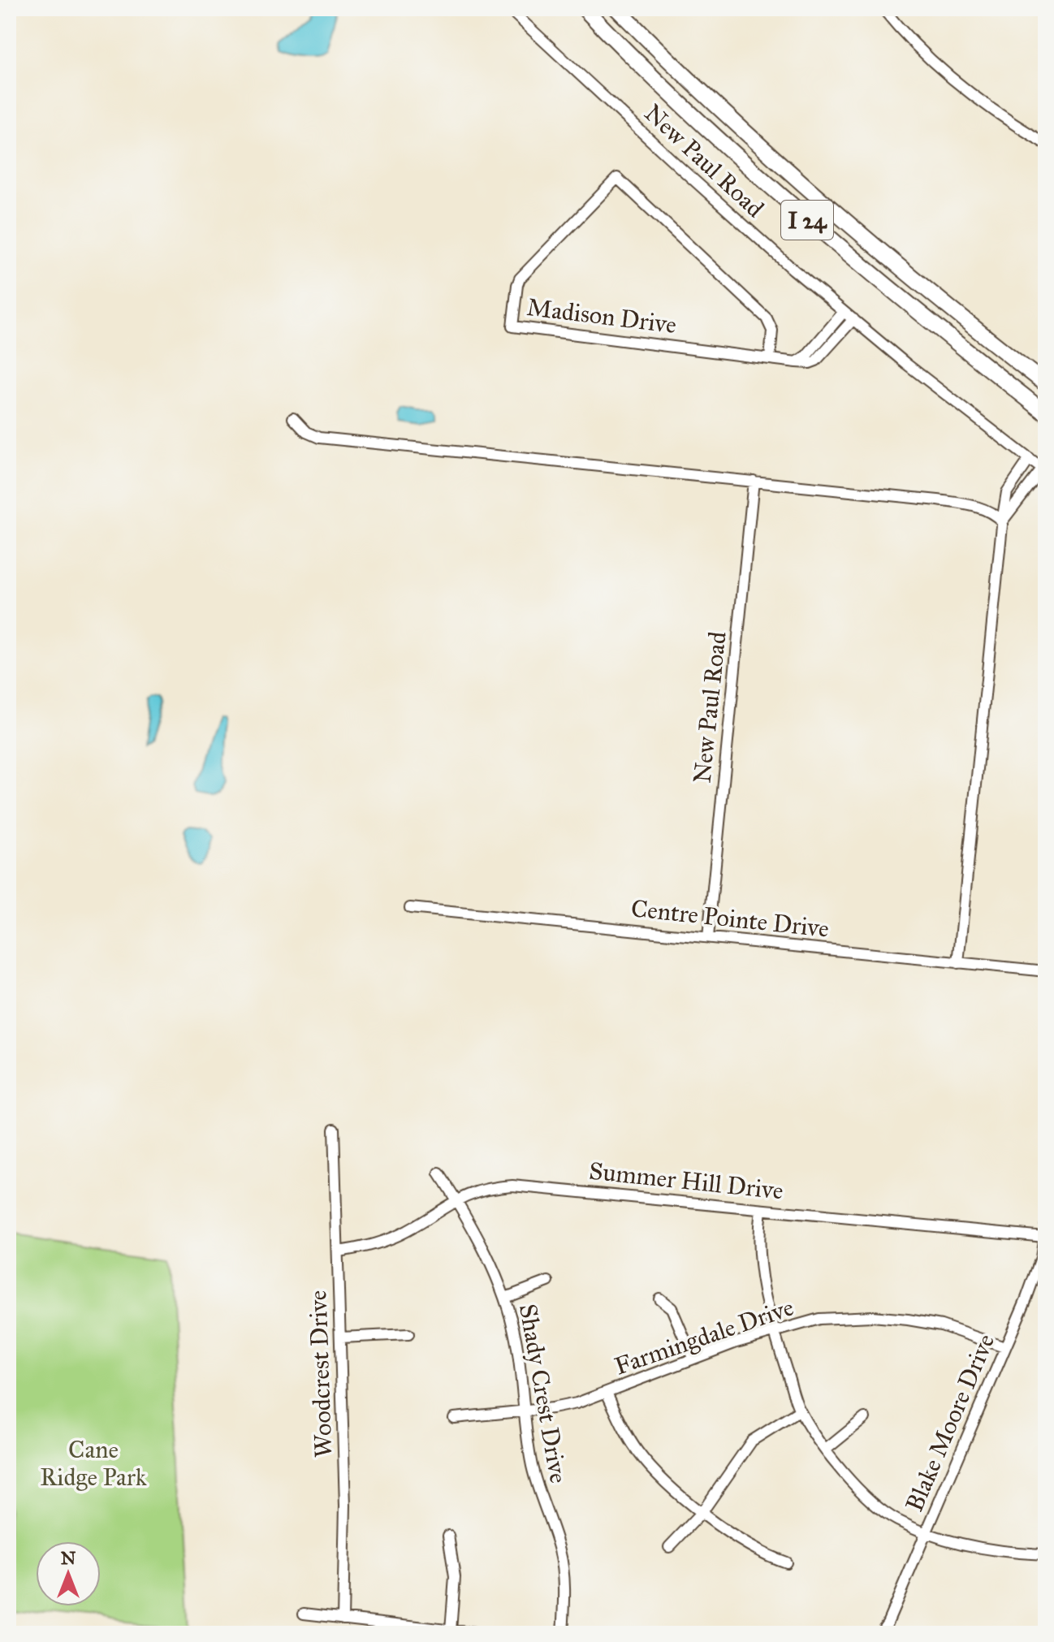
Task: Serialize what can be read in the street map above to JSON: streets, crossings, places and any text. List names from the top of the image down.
{
  "streets": {
    "highway": ["I 24"],
    "street": [
      "New Paul Road",
      "Madison Drive",
      "Centre Pointe Drive",
      "Summer Hill Drive",
      "Farmingdale Drive",
      "Woodcrest Drive",
      "Shady Crest Drive",
      "Blake Moore Drive"
    ]
  },
  "crossings": [
    ["New Paul Road", "Madison Drive"],
    ["New Paul Road", "Centre Pointe Drive"],
    ["Summer Hill Drive", "Woodcrest Drive"],
    ["Summer Hill Drive", "Shady Crest Drive"],
    ["Summer Hill Drive", "Blake Moore Drive"],
    ["Farmingdale Drive", "Shady Crest Drive"],
    ["Farmingdale Drive", "Blake Moore Drive"]
  ],
  "parks": ["Cane Ridge Park"],
  "north": "top"
}
